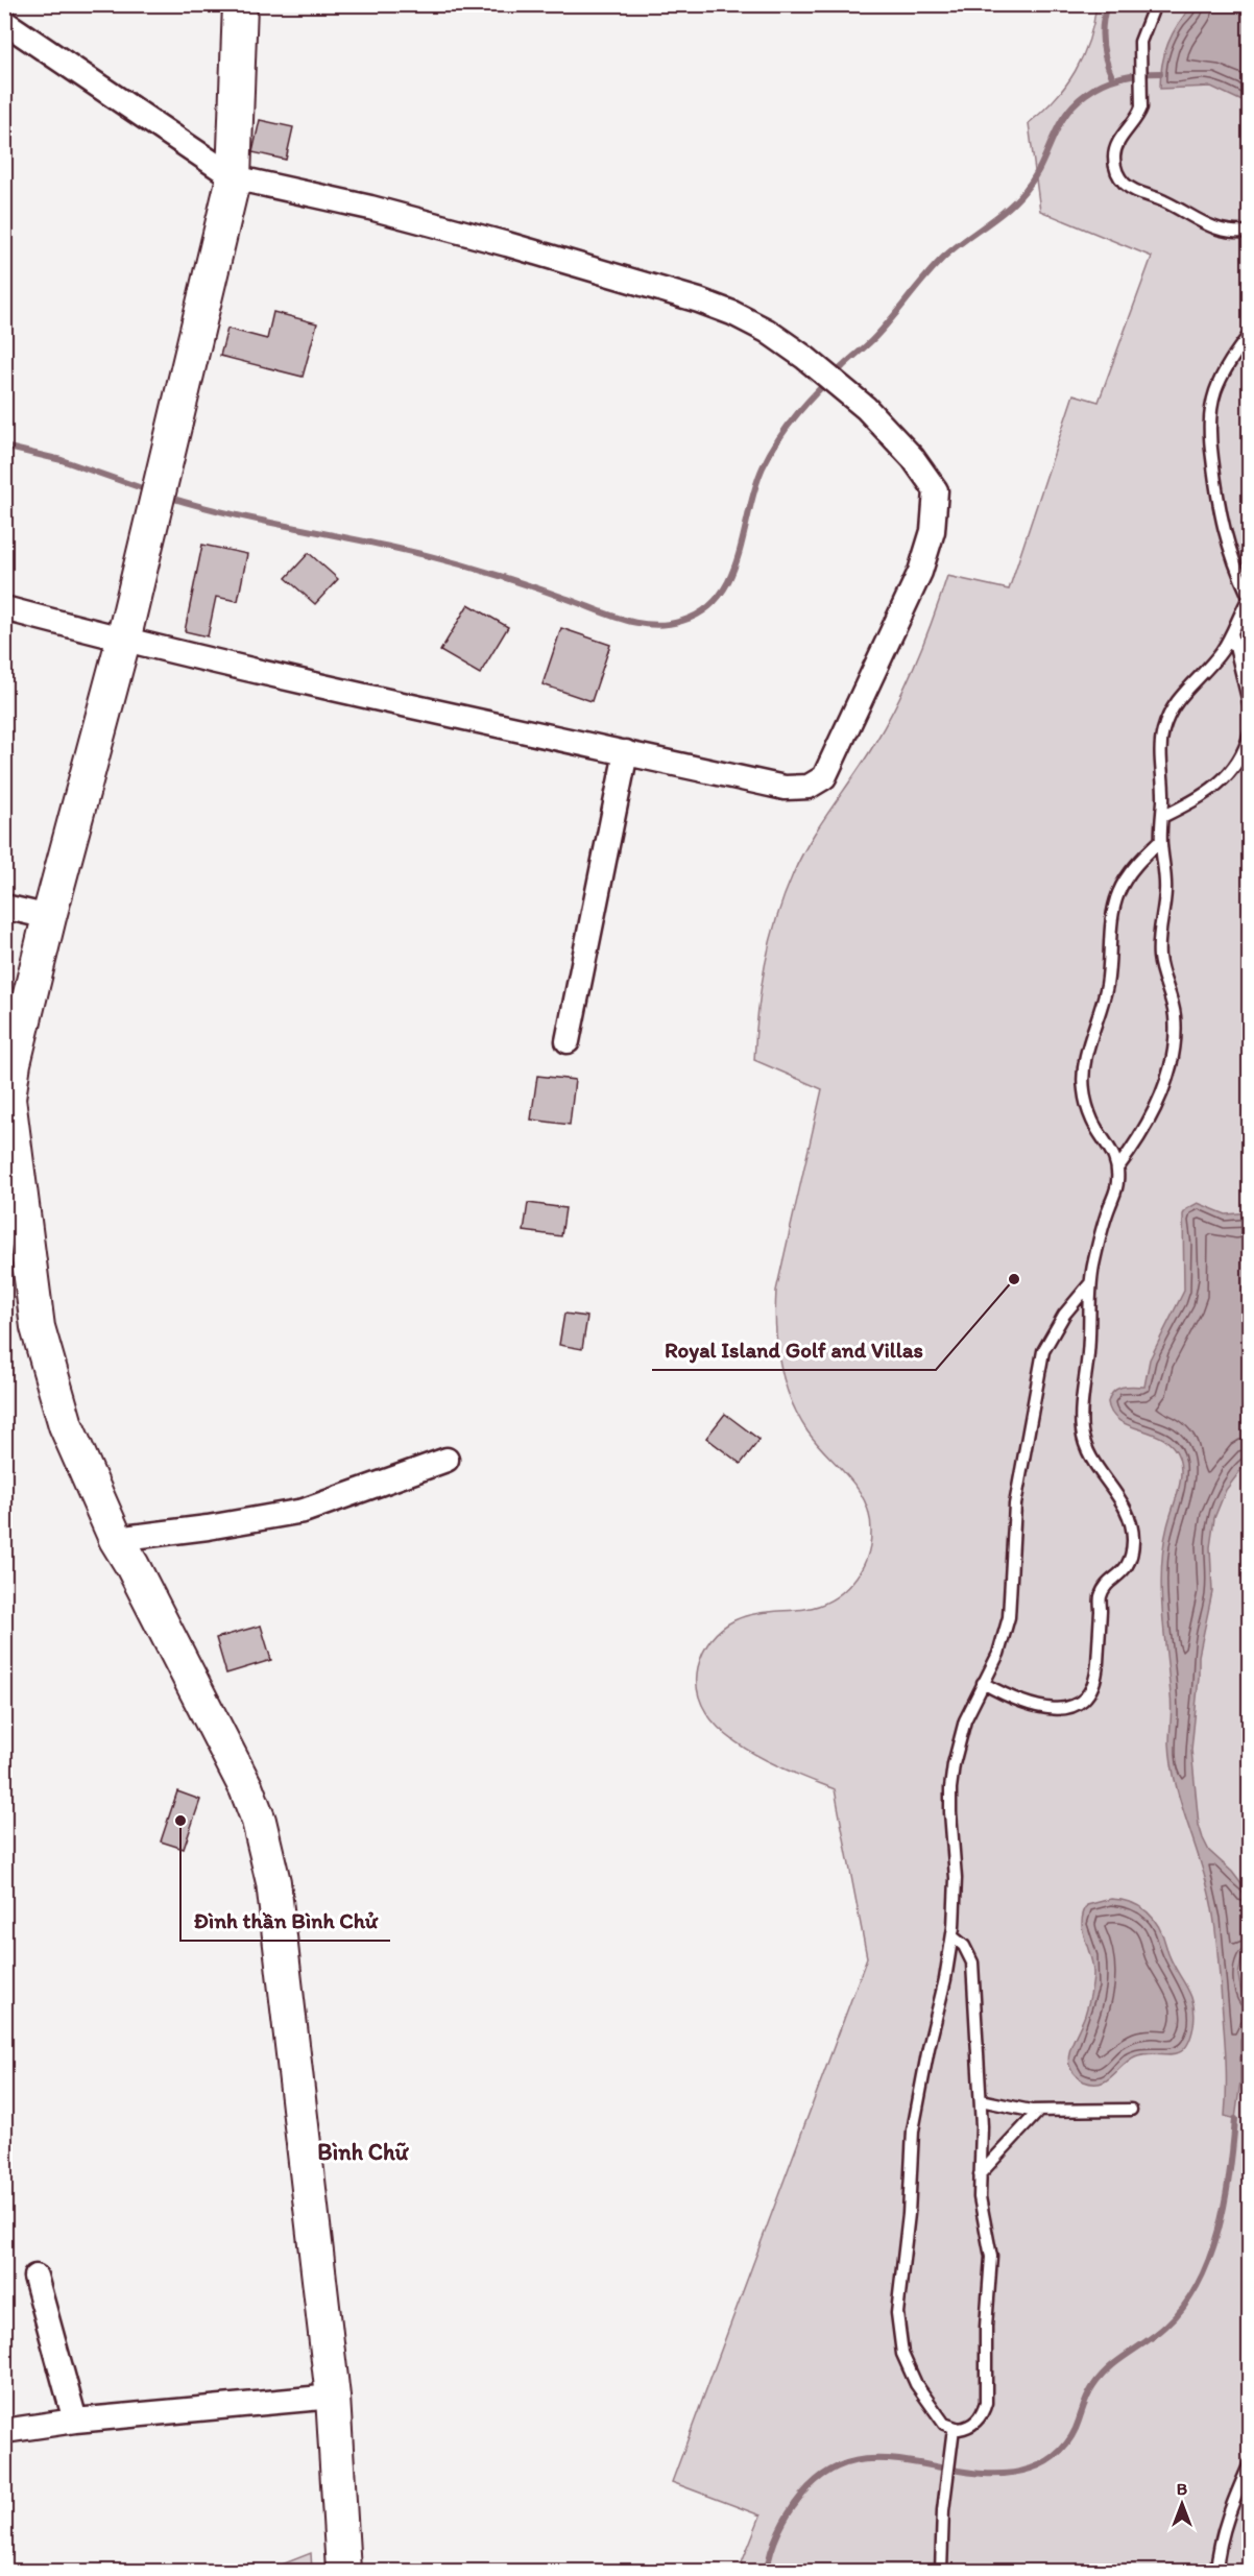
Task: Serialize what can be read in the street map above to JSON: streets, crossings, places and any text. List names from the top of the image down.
{
  "districts": ["Bình Chữ"],
  "places": ["Royal Island Golf and Villas", "Đình thần Bình Chử"],
  "north": "top"
}
